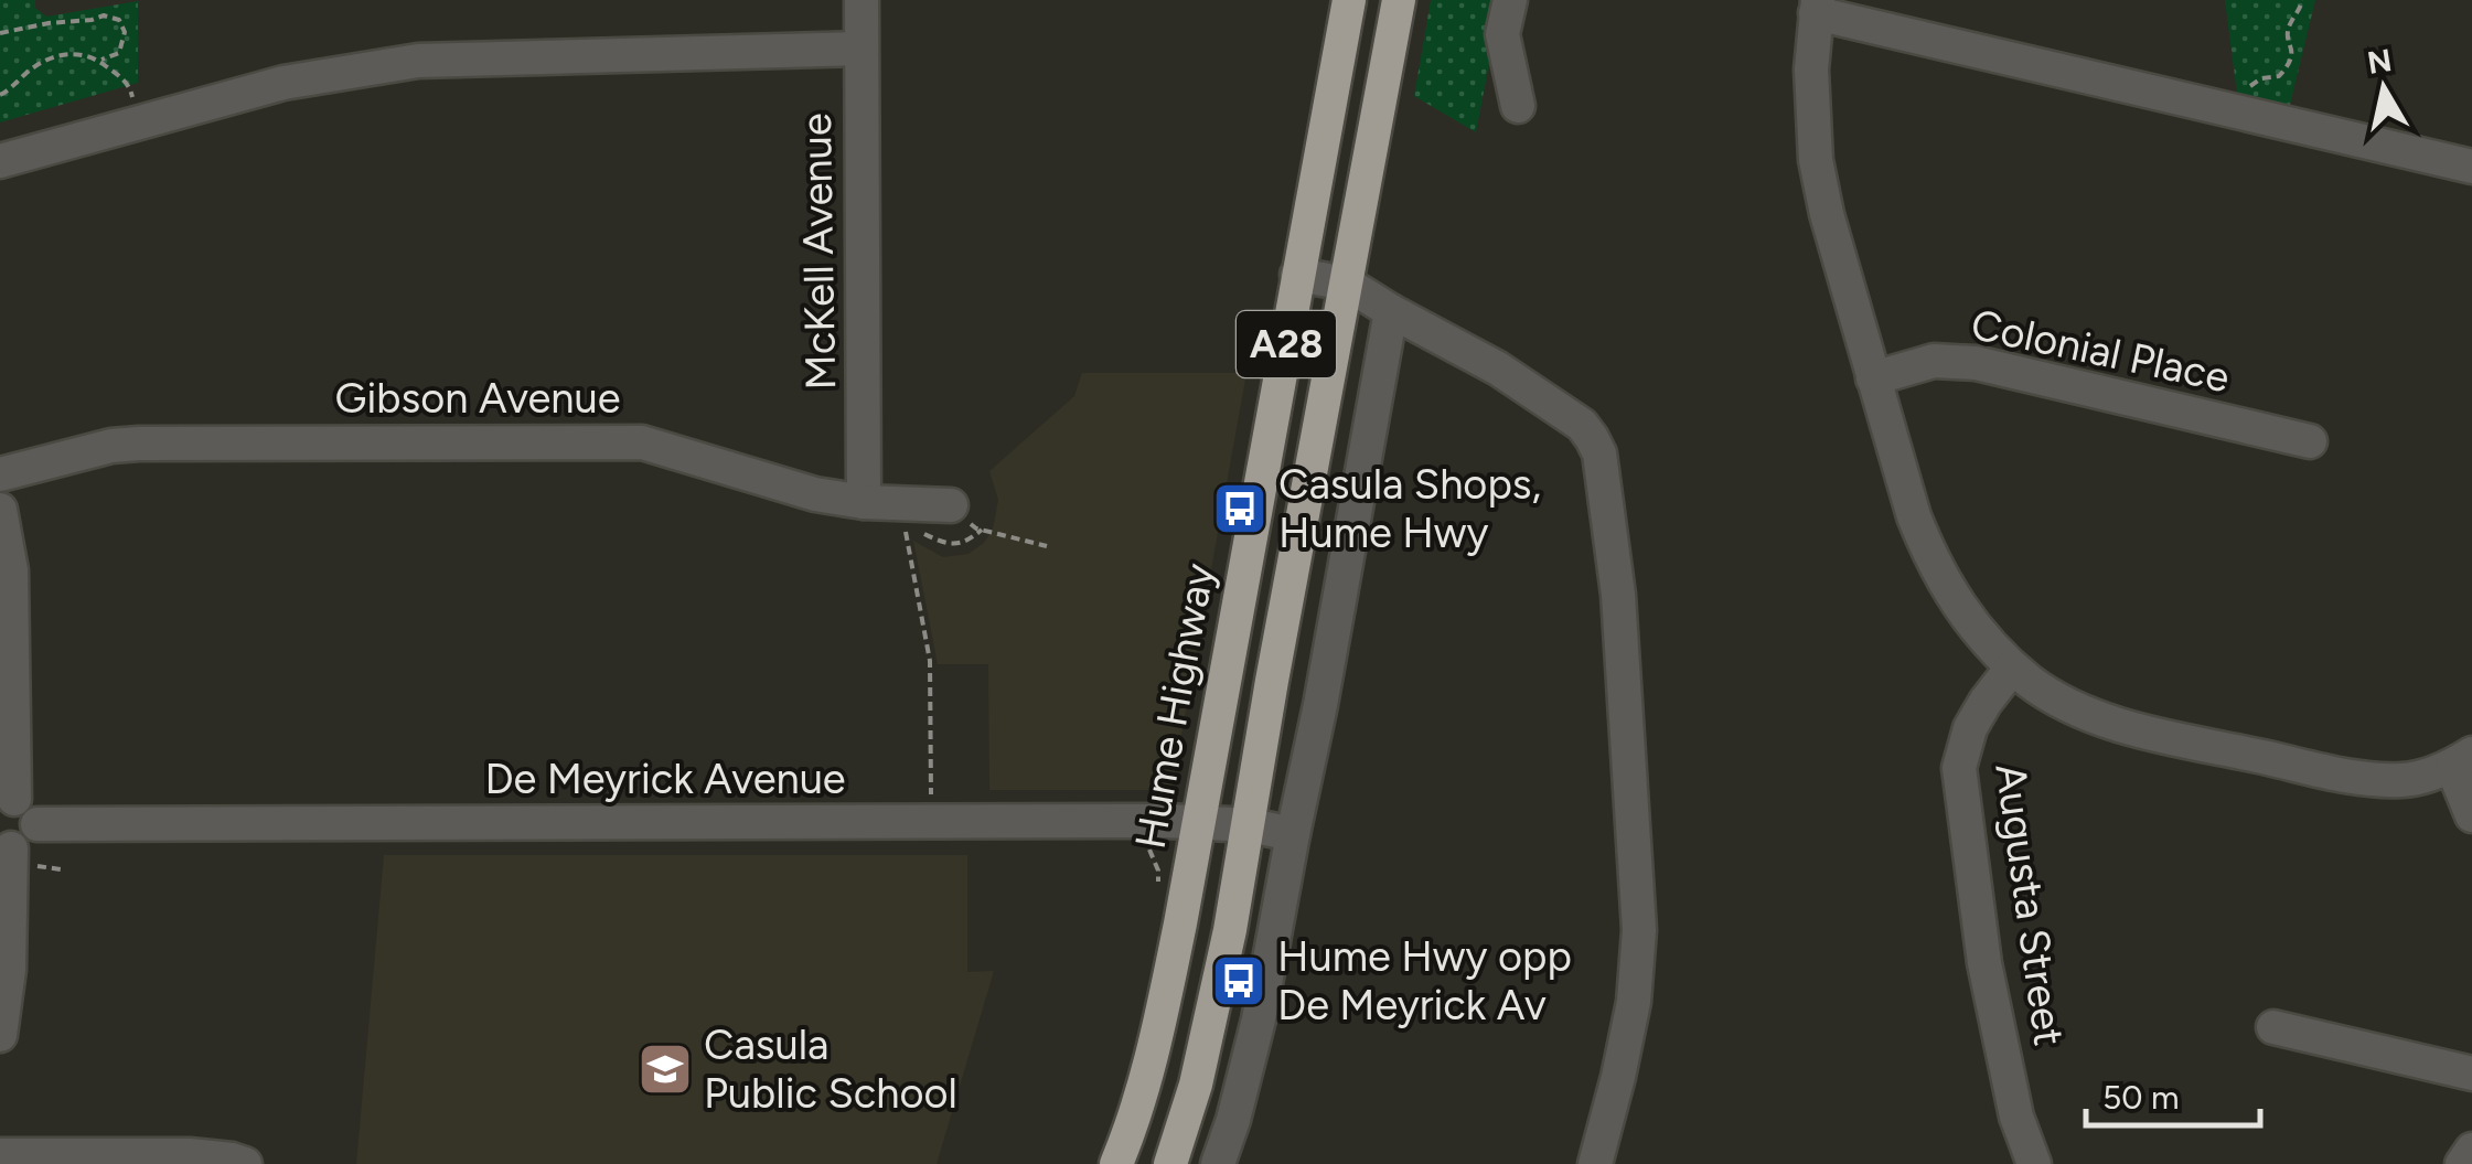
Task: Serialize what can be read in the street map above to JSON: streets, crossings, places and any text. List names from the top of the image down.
{
  "streets": {
    "highway": ["A28", "Hume Highway"],
    "street": [
      "McKell Avenue",
      "Colonial Place",
      "Gibson Avenue",
      "De Meyrick Avenue",
      "Augusta Street"
    ]
  },
  "crossings": [
    ["McKell Avenue", "Gibson Avenue"],
    ["A28", "De Meyrick Avenue"],
    ["Hume Highway", "De Meyrick Avenue"]
  ],
  "places": {
    "bus stop": ["Casula Shops, Hume Hwy", "Hume Hwy opp De Meyrick Av"],
    "school or university": ["Casula Public School"]
  },
  "scale_bar": "50 m",
  "north": "top"
}
